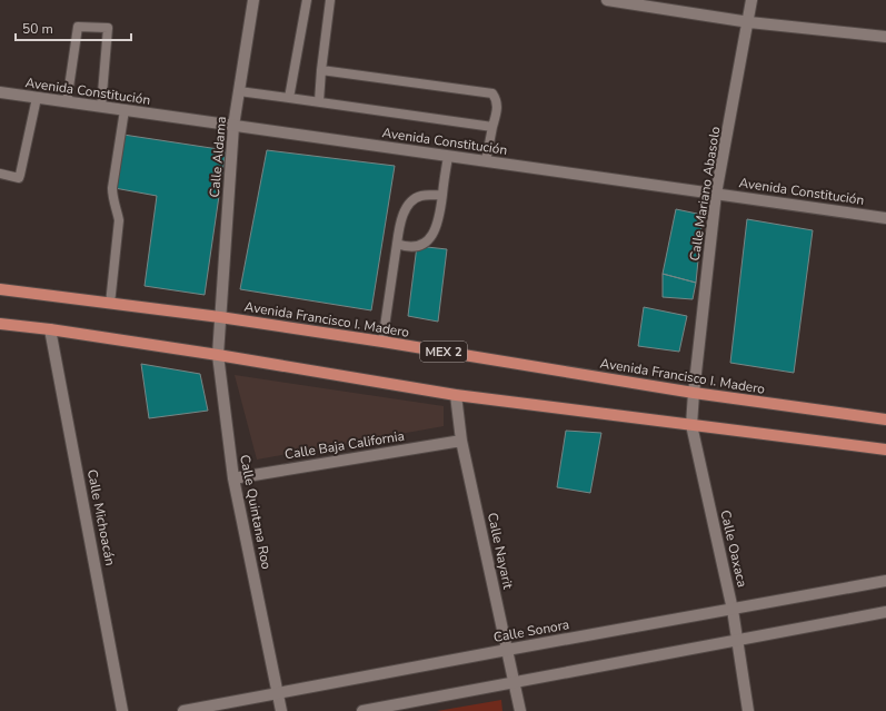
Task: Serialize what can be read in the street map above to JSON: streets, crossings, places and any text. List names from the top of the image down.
{
  "streets": {
    "main road": ["Avenida Francisco I. Madero", "MEX 2"],
    "street": [
      "Avenida Constitución",
      "Calle Aldama",
      "Calle Mariano Abasolo",
      "Calle Baja California",
      "Calle Quintana Roo",
      "Calle Michoacán",
      "Calle Oaxaca",
      "Calle Nayarit",
      "Calle Sonora"
    ]
  },
  "crossings": [
    ["Avenida Constitución", "Calle Aldama"],
    ["Avenida Constitución", "Calle Mariano Abasolo"],
    ["Calle Aldama", "Avenida Francisco I. Madero"],
    ["Calle Aldama", "Calle Quintana Roo"],
    ["Calle Mariano Abasolo", "Avenida Francisco I. Madero"],
    ["Calle Mariano Abasolo", "Calle Oaxaca"],
    ["Avenida Francisco I. Madero", "Calle Quintana Roo"],
    ["Avenida Francisco I. Madero", "Calle Oaxaca"],
    ["Calle Baja California", "Calle Quintana Roo"],
    ["Calle Baja California", "Calle Nayarit"],
    ["Calle Quintana Roo", "Calle Sonora"],
    ["Calle Oaxaca", "Calle Sonora"],
    ["Calle Nayarit", "Calle Sonora"]
  ],
  "scale_bar": "50 m"
}
